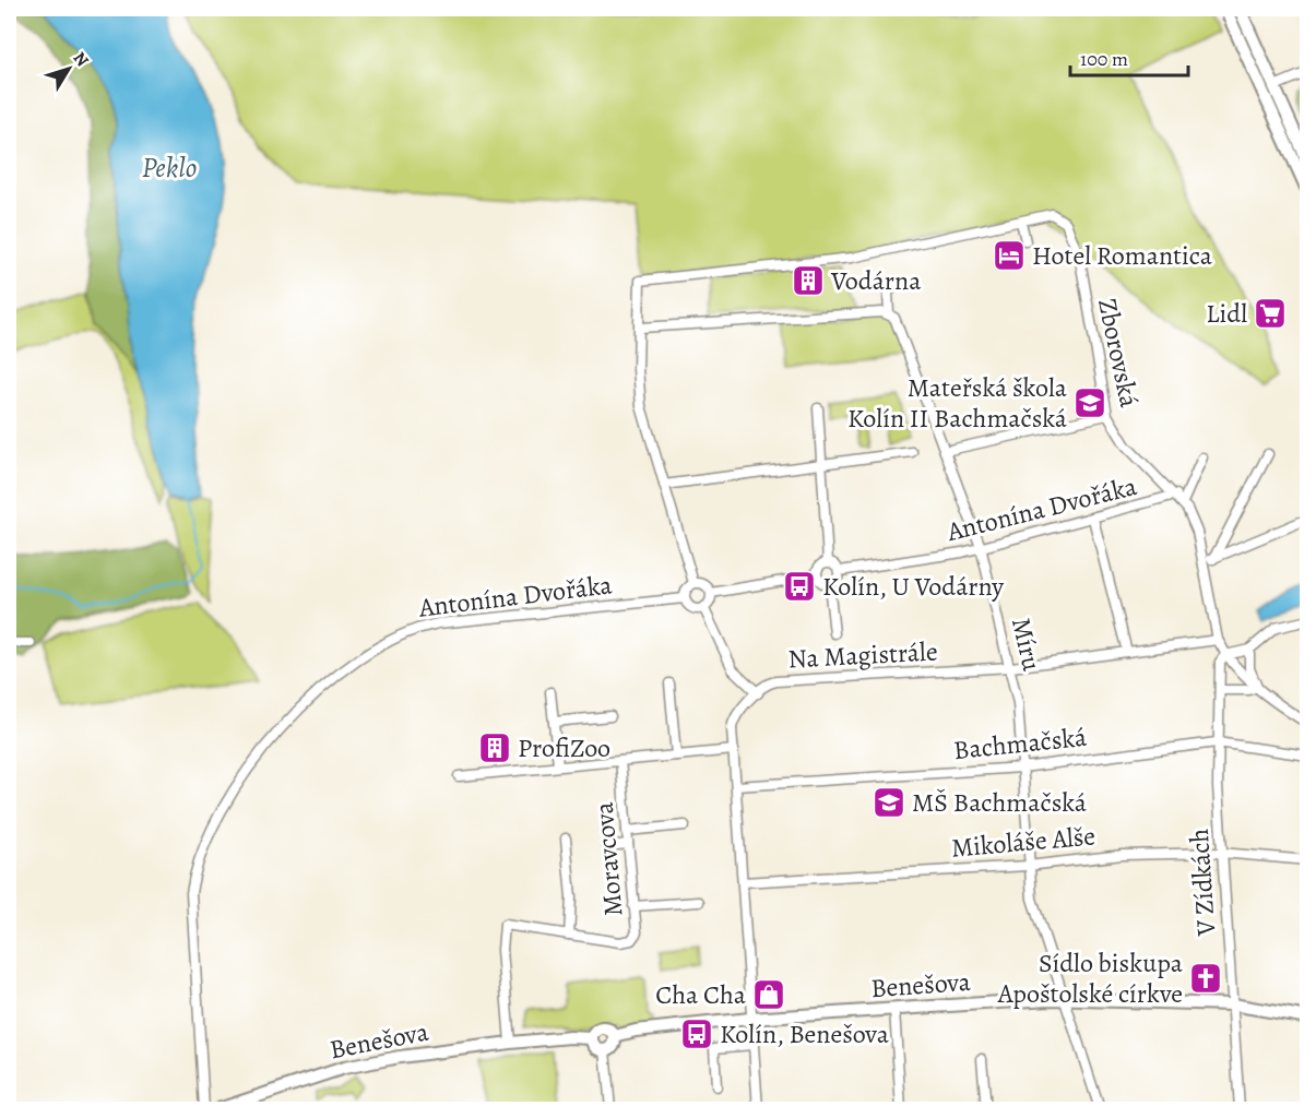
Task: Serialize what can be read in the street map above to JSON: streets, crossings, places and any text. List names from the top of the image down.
{
  "streets": {
    "street": [
      "Zborovská",
      "Antonína Dvořáka",
      "Míru",
      "Na Magistrále",
      "Bachmačská",
      "Mikoláše Alše",
      "Moravcova",
      "V Zídkách",
      "Benešova"
    ]
  },
  "crossings": [
    ["Zborovská", "Antonína Dvořáka"],
    ["Zborovská", "Na Magistrále"],
    ["Zborovská", "V Zídkách"],
    ["Antonína Dvořáka", "Míru"],
    ["Míru", "Na Magistrále"],
    ["Míru", "Bachmačská"],
    ["Míru", "Mikoláše Alše"],
    ["Míru", "Benešova"],
    ["Na Magistrále", "Bachmačská"],
    ["Na Magistrále", "Mikoláše Alše"],
    ["Na Magistrále", "Benešova"],
    ["Bachmačská", "V Zídkách"],
    ["Mikoláše Alše", "V Zídkách"],
    ["Moravcova", "Benešova"],
    ["V Zídkách", "Benešova"]
  ],
  "water": ["Peklo"],
  "places": {
    "hotel": ["Hotel Romantica"],
    "building": ["Vodárna", "ProfiZoo"],
    "supermarket": ["Lidl"],
    "school or university": ["Mateřská škola Kolín II Bachmačská", "MŠ Bachmačská"],
    "bus stop": ["Kolín, U Vodárny", "Kolín, Benešova"],
    "church": ["Sídlo biskupa Apoštolské církve"],
    "shop": ["Cha Cha"]
  },
  "scale_bar": "100 m",
  "north": "top right"
}
